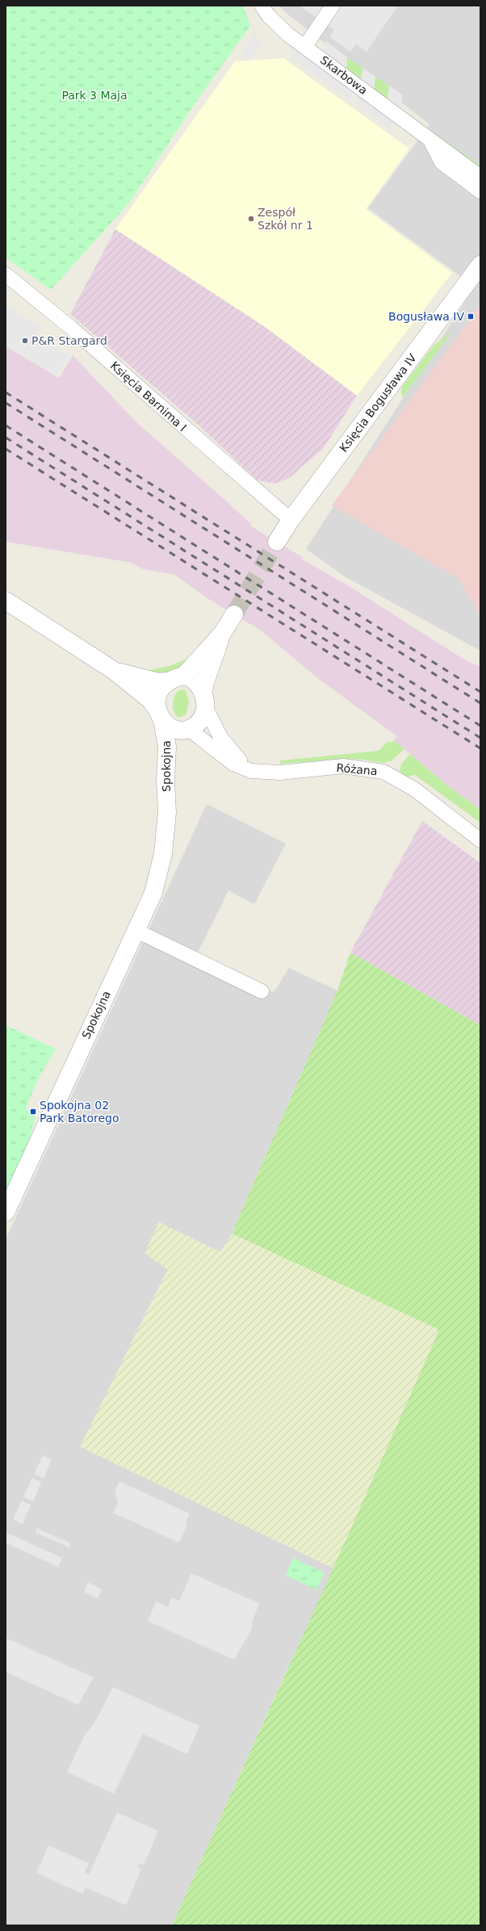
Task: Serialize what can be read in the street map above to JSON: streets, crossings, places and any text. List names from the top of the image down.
{
  "streets": {
    "street": [
      "Skarbowa",
      "Księcia Barnima I",
      "Księcia Bogusława IV",
      "Spokojna",
      "Różana"
    ]
  },
  "crossings": [
    ["Księcia Barnima I", "Księcia Bogusława IV"],
    ["Spokojna", "Różana"]
  ],
  "parks": ["Park 3 Maja"],
  "places": {
    "other": ["Zespół Szkół nr 1", "P&R Stargard"],
    "transit": ["Bogusława IV", "Spokojna 02 Park Batorego"]
  }
}
